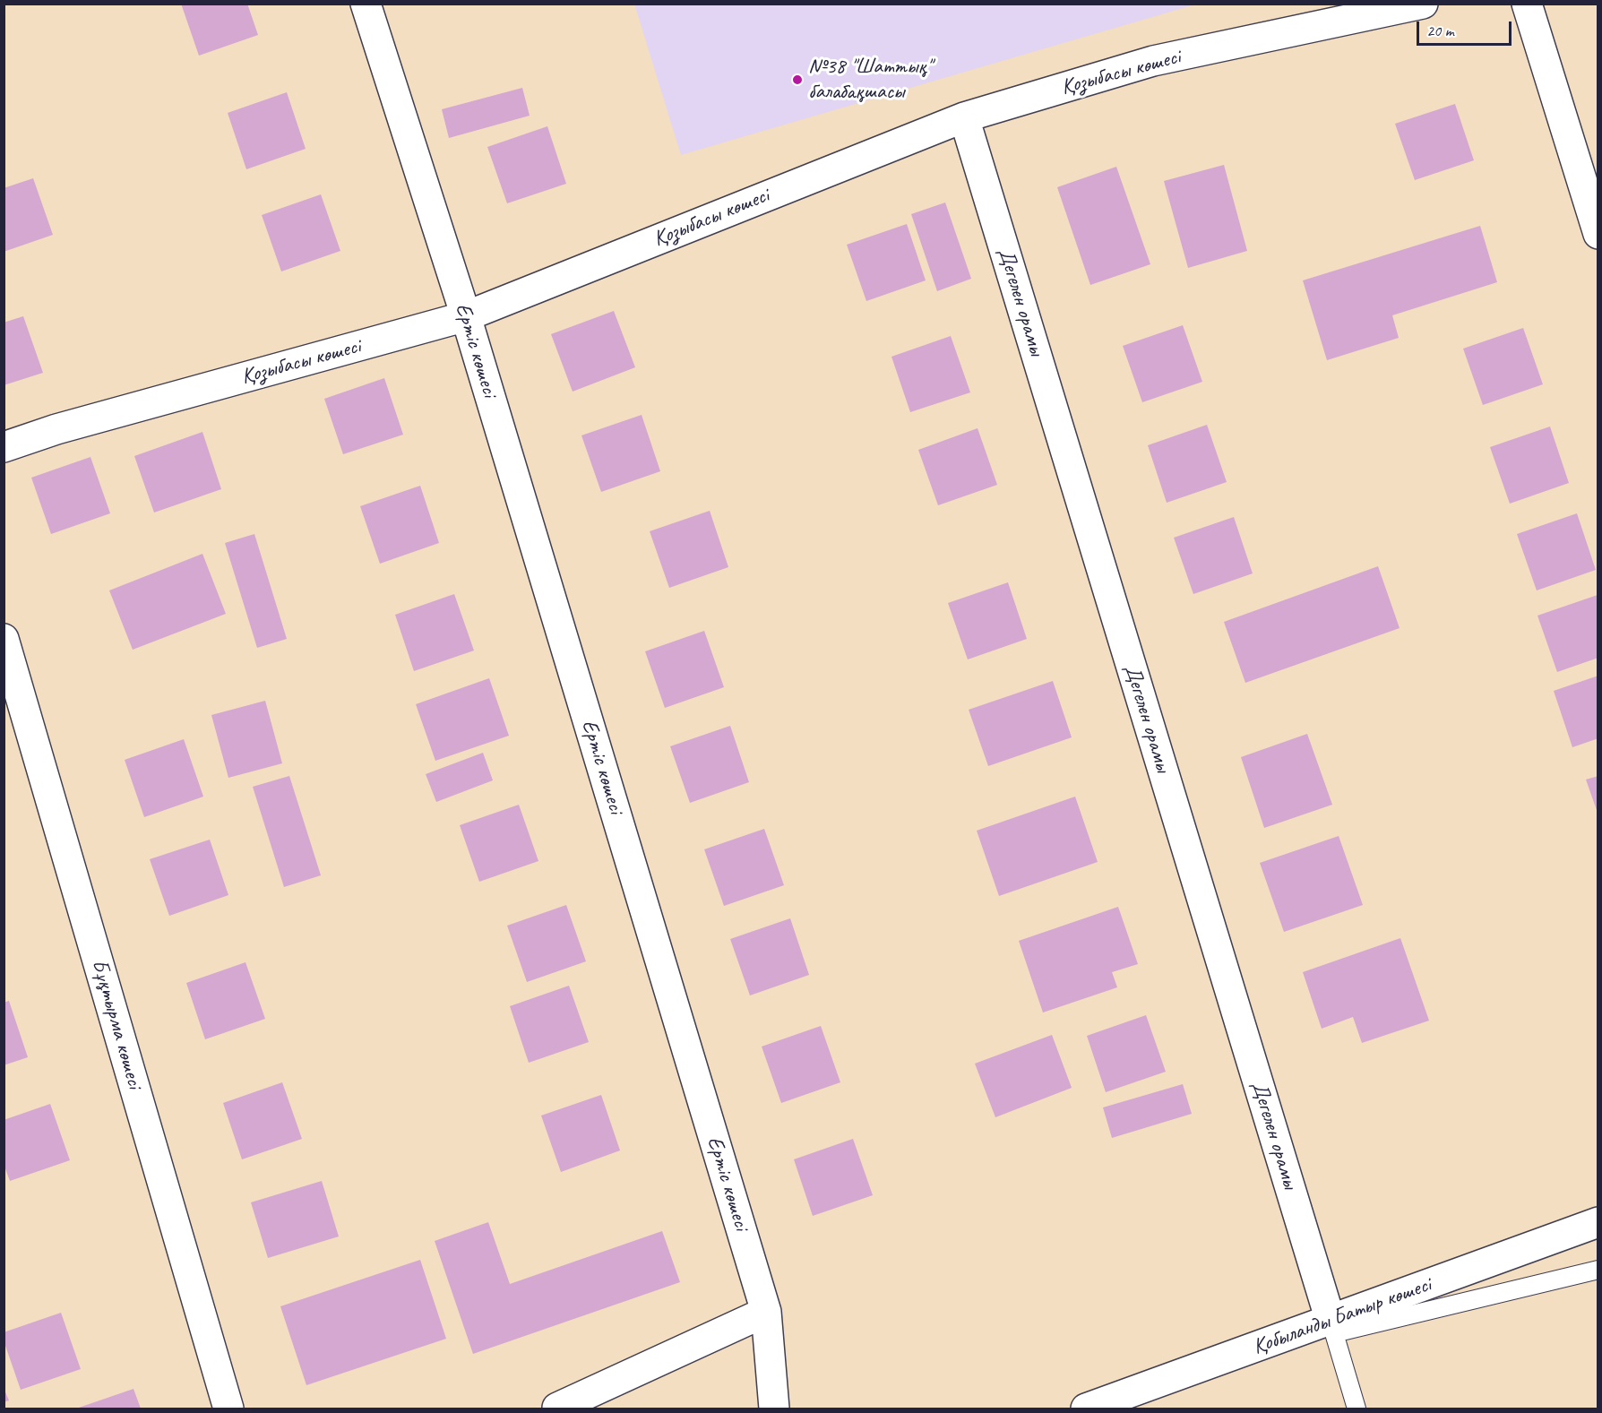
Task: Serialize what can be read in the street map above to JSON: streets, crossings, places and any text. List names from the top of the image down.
{
  "streets": {
    "street": [
      "Қозыбасы көшесі",
      "Дегелен орамы",
      "Ертіс көшесі",
      "Бұқтырма көшесі",
      "Қобыланды Батыр көшесі"
    ]
  },
  "crossings": [
    ["Қозыбасы көшесі", "Дегелен орамы"],
    ["Қозыбасы көшесі", "Ертіс көшесі"],
    ["Дегелен орамы", "Қобыланды Батыр көшесі"]
  ],
  "places": ["№38 \"Шаттық\" балабақшасы"],
  "scale_bar": "20 m"
}
